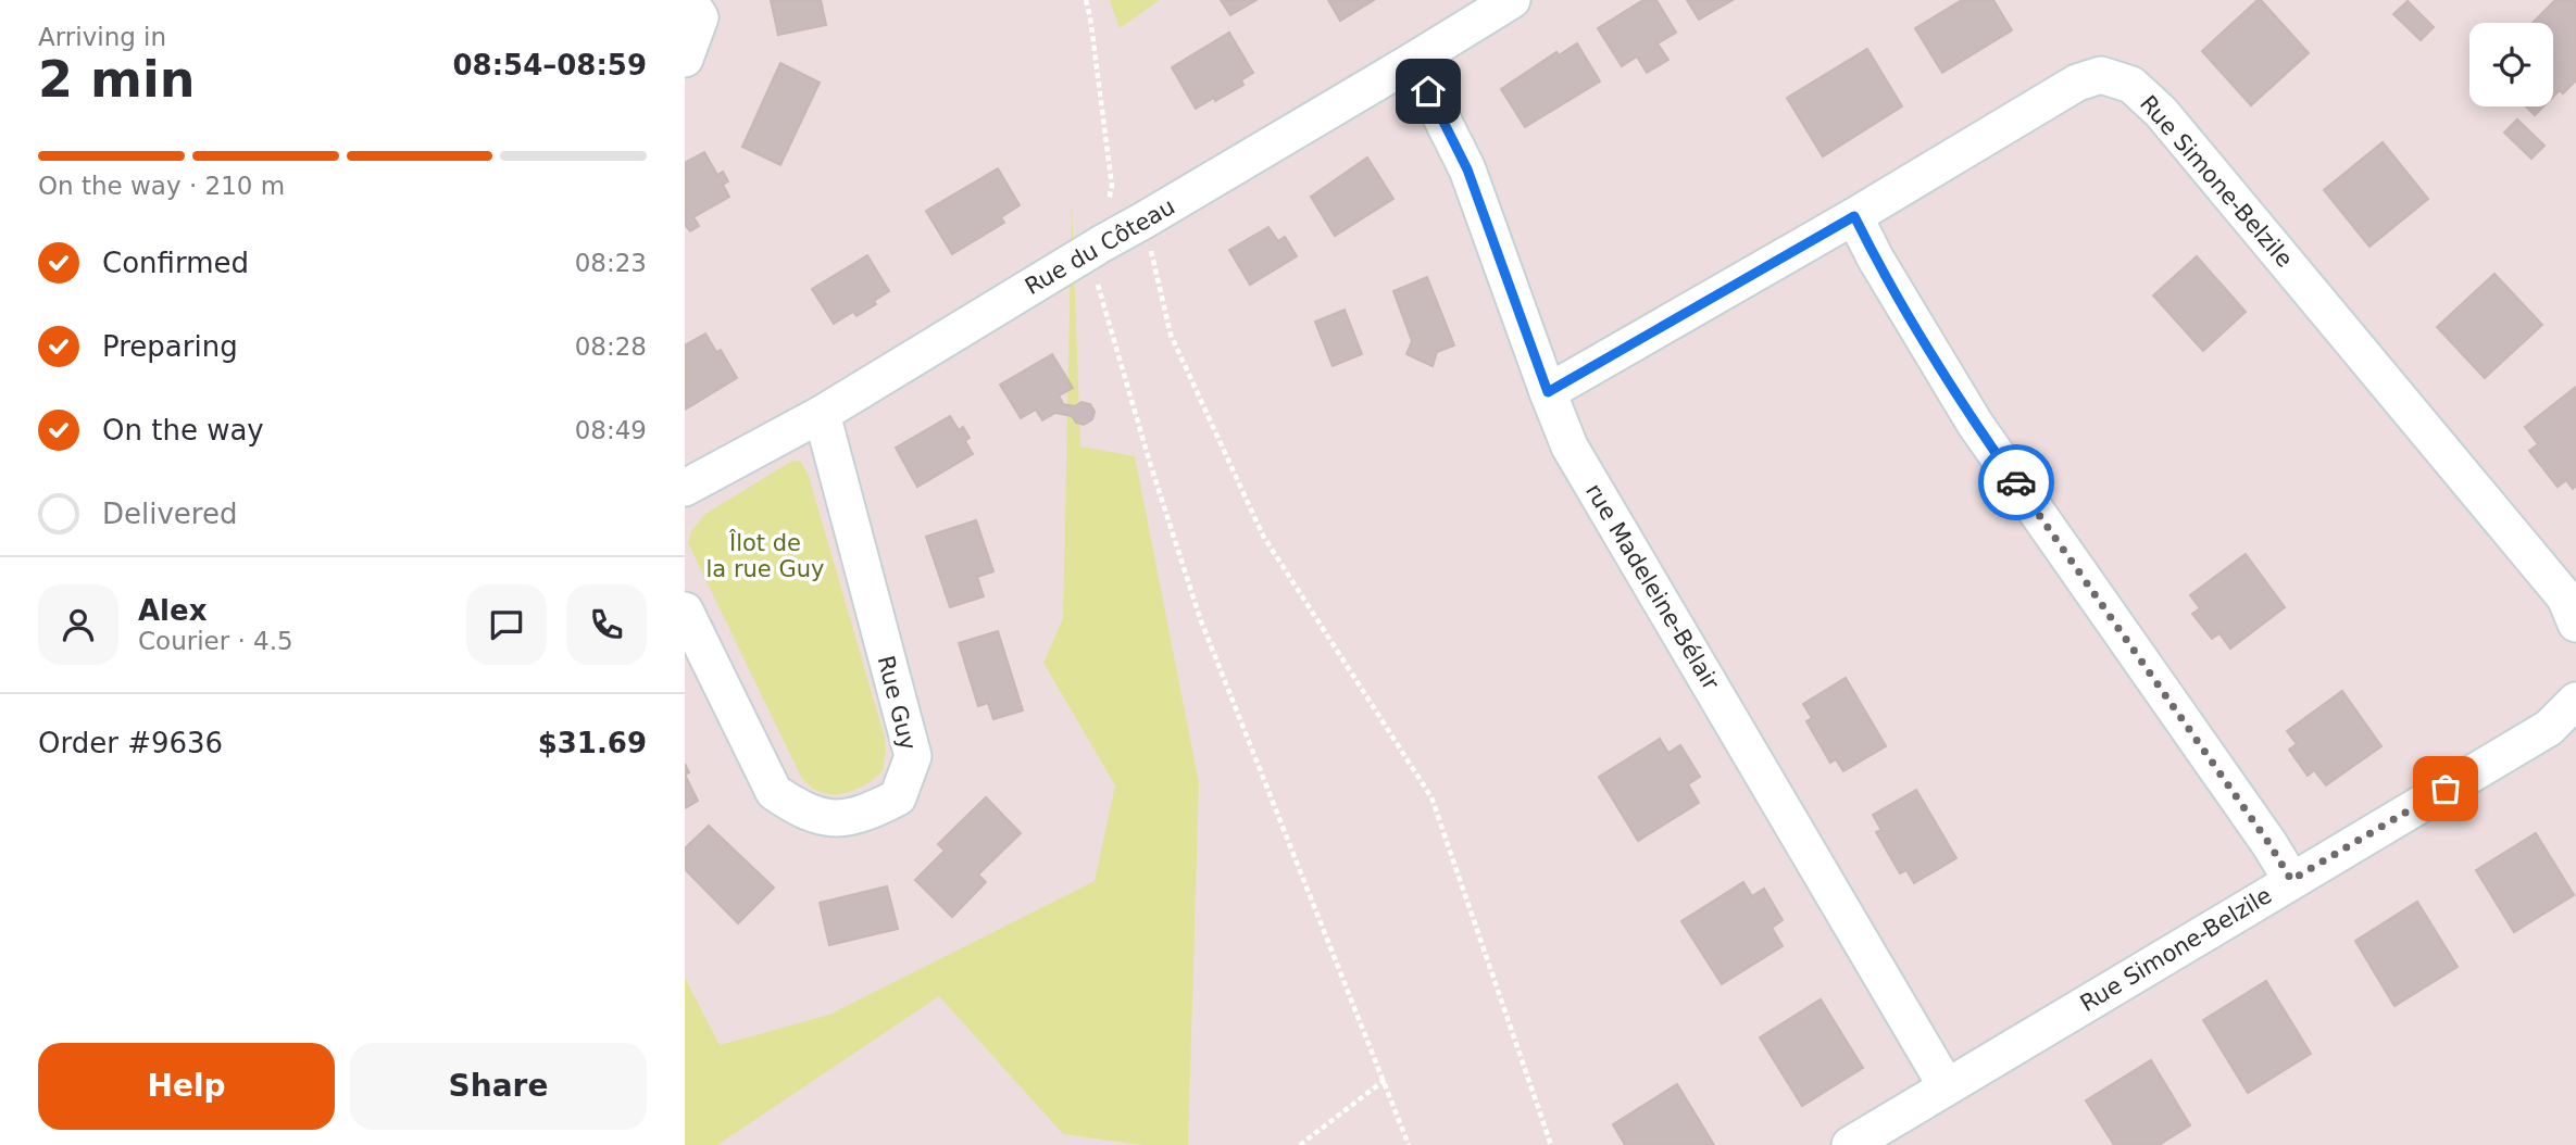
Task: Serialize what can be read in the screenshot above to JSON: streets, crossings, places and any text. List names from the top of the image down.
{
  "streets": {
    "street": [
      "Rue Simone-Belzile",
      "Rue du Côteau",
      "rue Madeleine-Bélair",
      "Rue Guy"
    ]
  },
  "crossings": [
    ["Rue Simone-Belzile", "rue Madeleine-Bélair"],
    ["Rue du Côteau", "rue Madeleine-Bélair"],
    ["Rue du Côteau", "Rue Guy"]
  ],
  "parks": ["Îlot de la rue Guy"],
  "page": {
    "heading": ["2 min", "Arriving in", "08:54–08:59"],
    "panel": [
      "Alex",
      "Courier · 4.5",
      "Order #9636",
      "$31.69"
    ],
    "bar": "On the way · 210 m",
    "list": [
      ["Confirmed", "08:23"],
      ["Preparing", "08:28"],
      ["On the way", "08:49"],
      "Delivered"
    ],
    "buttons": ["Help", "Share"]
  }
}
